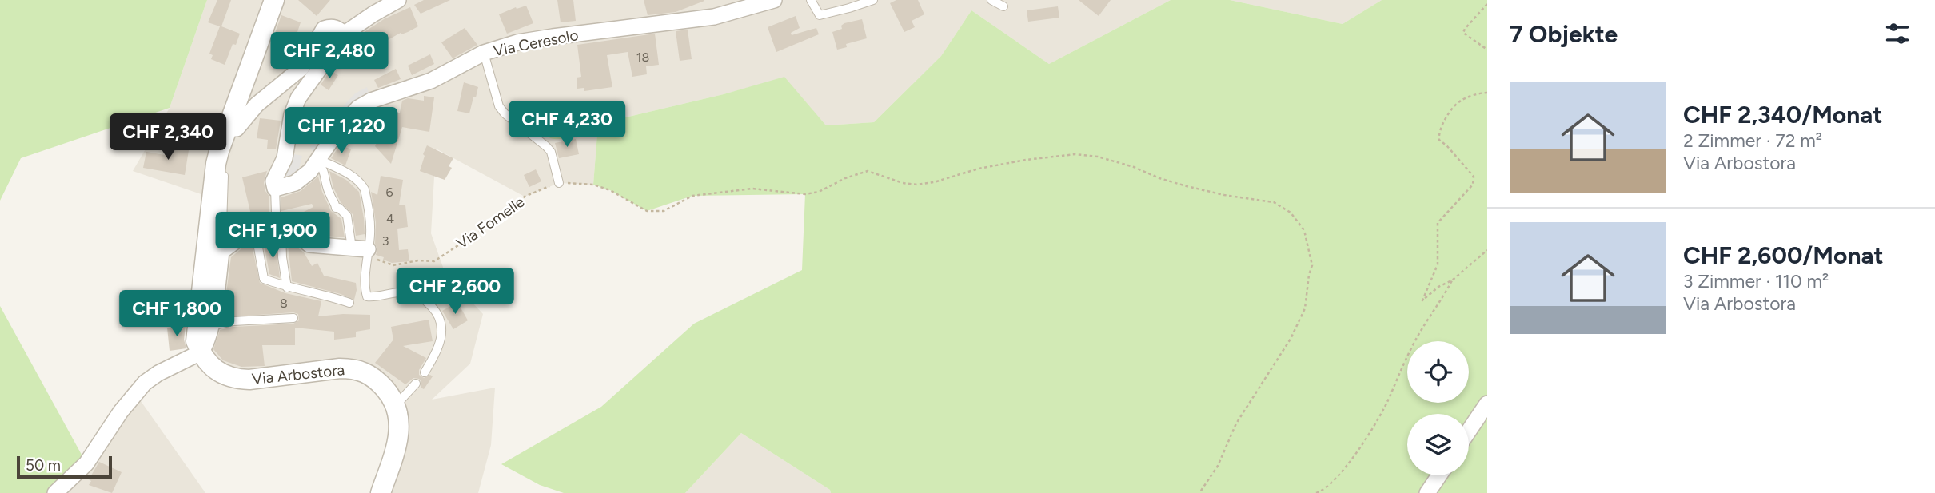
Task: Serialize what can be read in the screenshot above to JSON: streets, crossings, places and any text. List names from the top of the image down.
{
  "streets": {
    "street": ["Via Ceresolo", "Via Arbostora"],
    "path": ["Via Fomelle"]
  },
  "house_numbers": [
    "18",
    "6",
    "4",
    "3",
    "8"
  ],
  "scale_bar": "50 m",
  "page": {
    "heading": "7 Objekte",
    "price": [
      "CHF 2,480",
      "CHF 4,230",
      "CHF 1,220",
      "CHF 2,340",
      "CHF 1,900",
      "CHF 2,600",
      "CHF 1,800"
    ],
    "list": [
      {
        "name": "CHF 2,340/Monat",
        "note": "2 Zimmer · 72 m² · Via Arbostora"
      },
      {
        "name": "CHF 2,600/Monat",
        "note": "3 Zimmer · 110 m² · Via Arbostora"
      }
    ],
    "scale": "50 m"
  }
}
